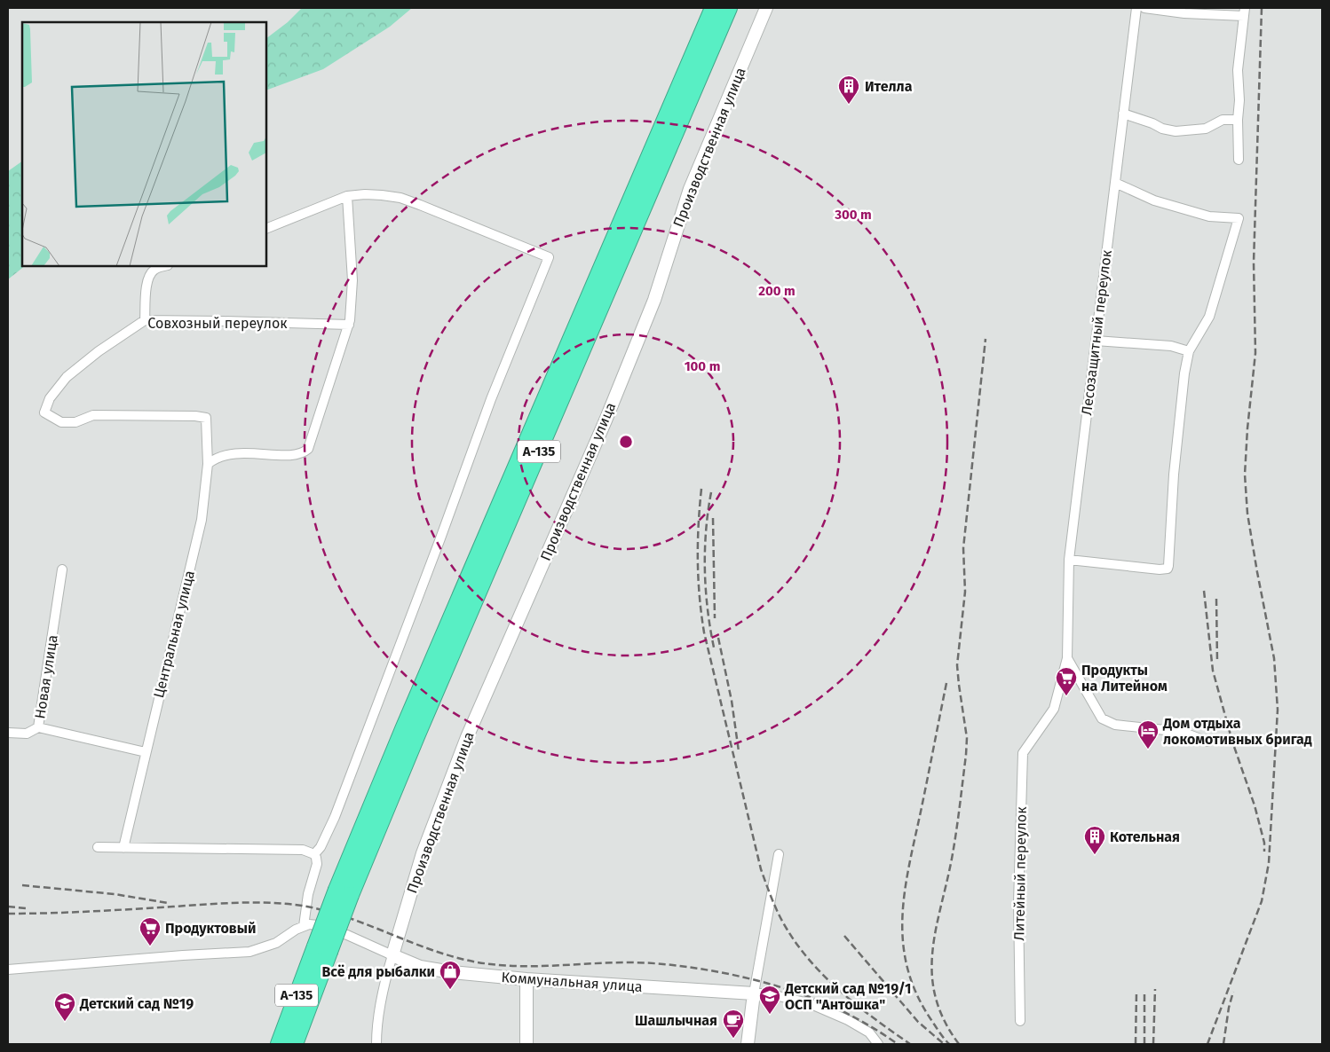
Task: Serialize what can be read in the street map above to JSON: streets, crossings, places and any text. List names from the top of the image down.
{
  "streets": {
    "highway": ["А-135"],
    "street": [
      "Производственная улица",
      "Совхозный переулок",
      "Лесозащитный переулок",
      "Центральная улица",
      "Новая улица",
      "Литейный переулок",
      "Коммунальная улица"
    ]
  },
  "crossings": [
    ["Производственная улица", "Коммунальная улица"],
    ["Совхозный переулок", "Центральная улица"],
    ["Лесозащитный переулок", "Литейный переулок"],
    ["Центральная улица", "Новая улица"]
  ],
  "places": {
    "building": ["Ителла", "Котельная"],
    "supermarket": ["Продукты на Литейном", "Продуктовый"],
    "hotel": ["Дом отдыха локомотивных бригад"],
    "shop": ["Всё для рыбалки"],
    "school or university": ["Детский сад №19/1 ОСП \"Антошка\"", "Детский сад №19"],
    "cafe": ["Шашлычная"]
  },
  "rings": ["300 m", "200 m", "100 m"]
}
